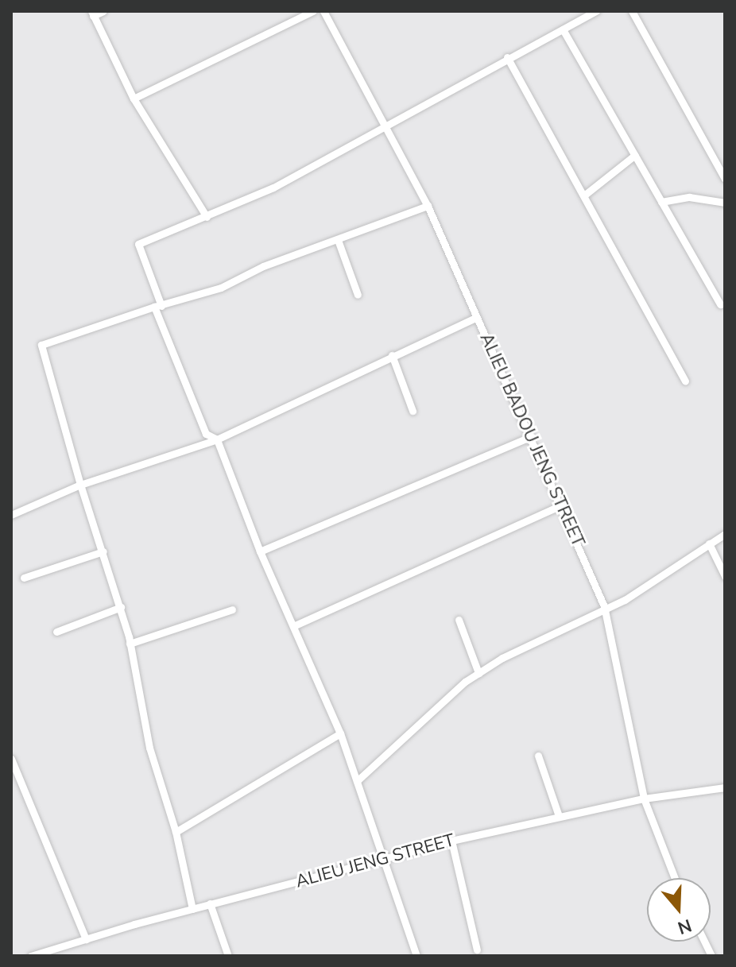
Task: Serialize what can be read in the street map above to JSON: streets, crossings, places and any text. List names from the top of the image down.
{
  "streets": {
    "street": ["ALIEU BADOU JENG STREET", "ALIEU JENG STREET"]
  },
  "crossings": [
    ["ALIEU BADOU JENG STREET", "ALIEU JENG STREET"]
  ],
  "north": "bottom"
}
